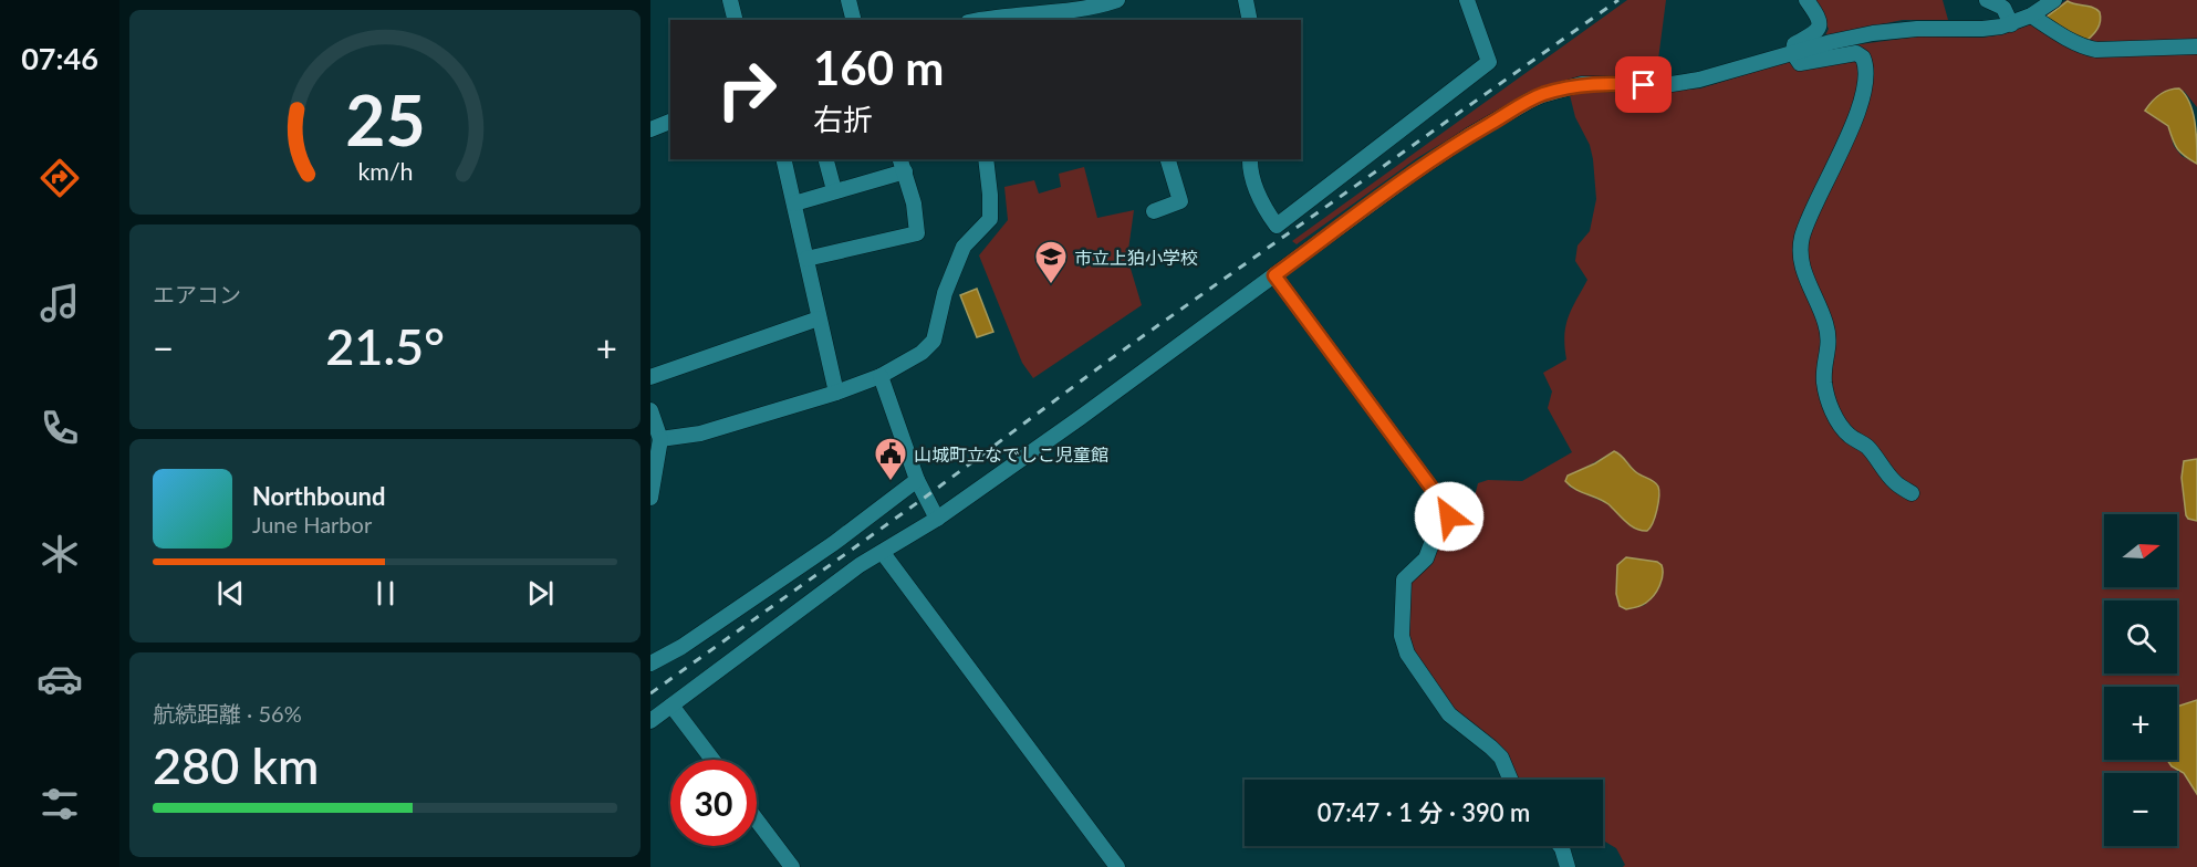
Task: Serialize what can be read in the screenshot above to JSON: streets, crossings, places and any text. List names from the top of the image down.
{
  "places": {
    "school or university": ["市立上狛小学校"],
    "public building": ["山城町立なでしこ児童館"]
  },
  "north": "right",
  "page": {
    "tabs": "07:46",
    "turn": ["160 m", "右折"],
    "tile": [
      "エアコン",
      ["航続距離 · 56%", "280 km"]
    ],
    "heat": ["−", "21.5°", "+"],
    "song": ["Northbound", "June Harbor"],
    "map_buttons": ["+", "−"],
    "limit": "30",
    "trip": "07:47 · 1 分 · 390 m",
    "gauge": ["25", "km/h"]
  }
}
